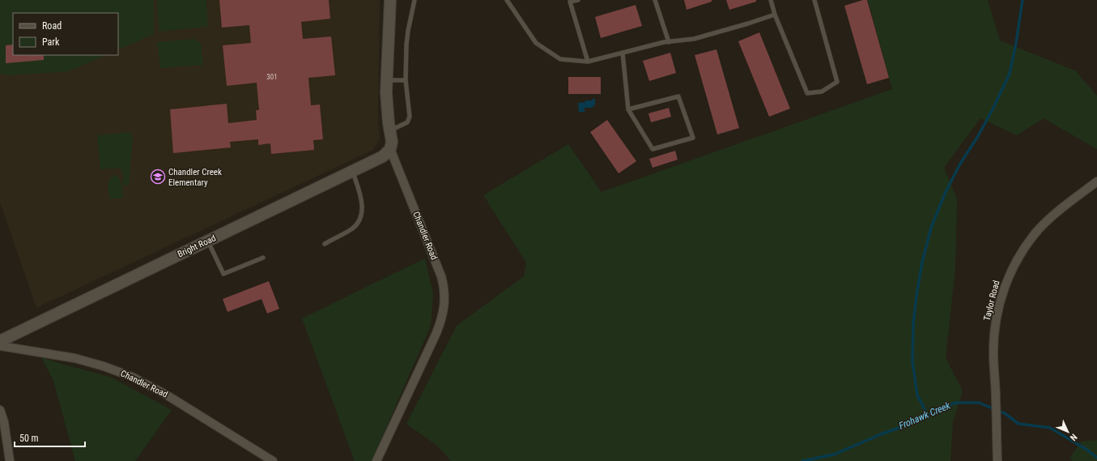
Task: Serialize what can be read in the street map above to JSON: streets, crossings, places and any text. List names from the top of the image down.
{
  "streets": {
    "street": ["Chandler Road", "Bright Road", "Taylor Road"]
  },
  "crossings": [
    ["Chandler Road", "Bright Road"]
  ],
  "water": ["Frohawk Creek"],
  "places": {
    "school or university": ["Chandler Creek Elementary"]
  },
  "house_numbers": ["301"],
  "legend": ["Road", "Park"],
  "scale_bar": "50 m",
  "north": "bottom right"
}
